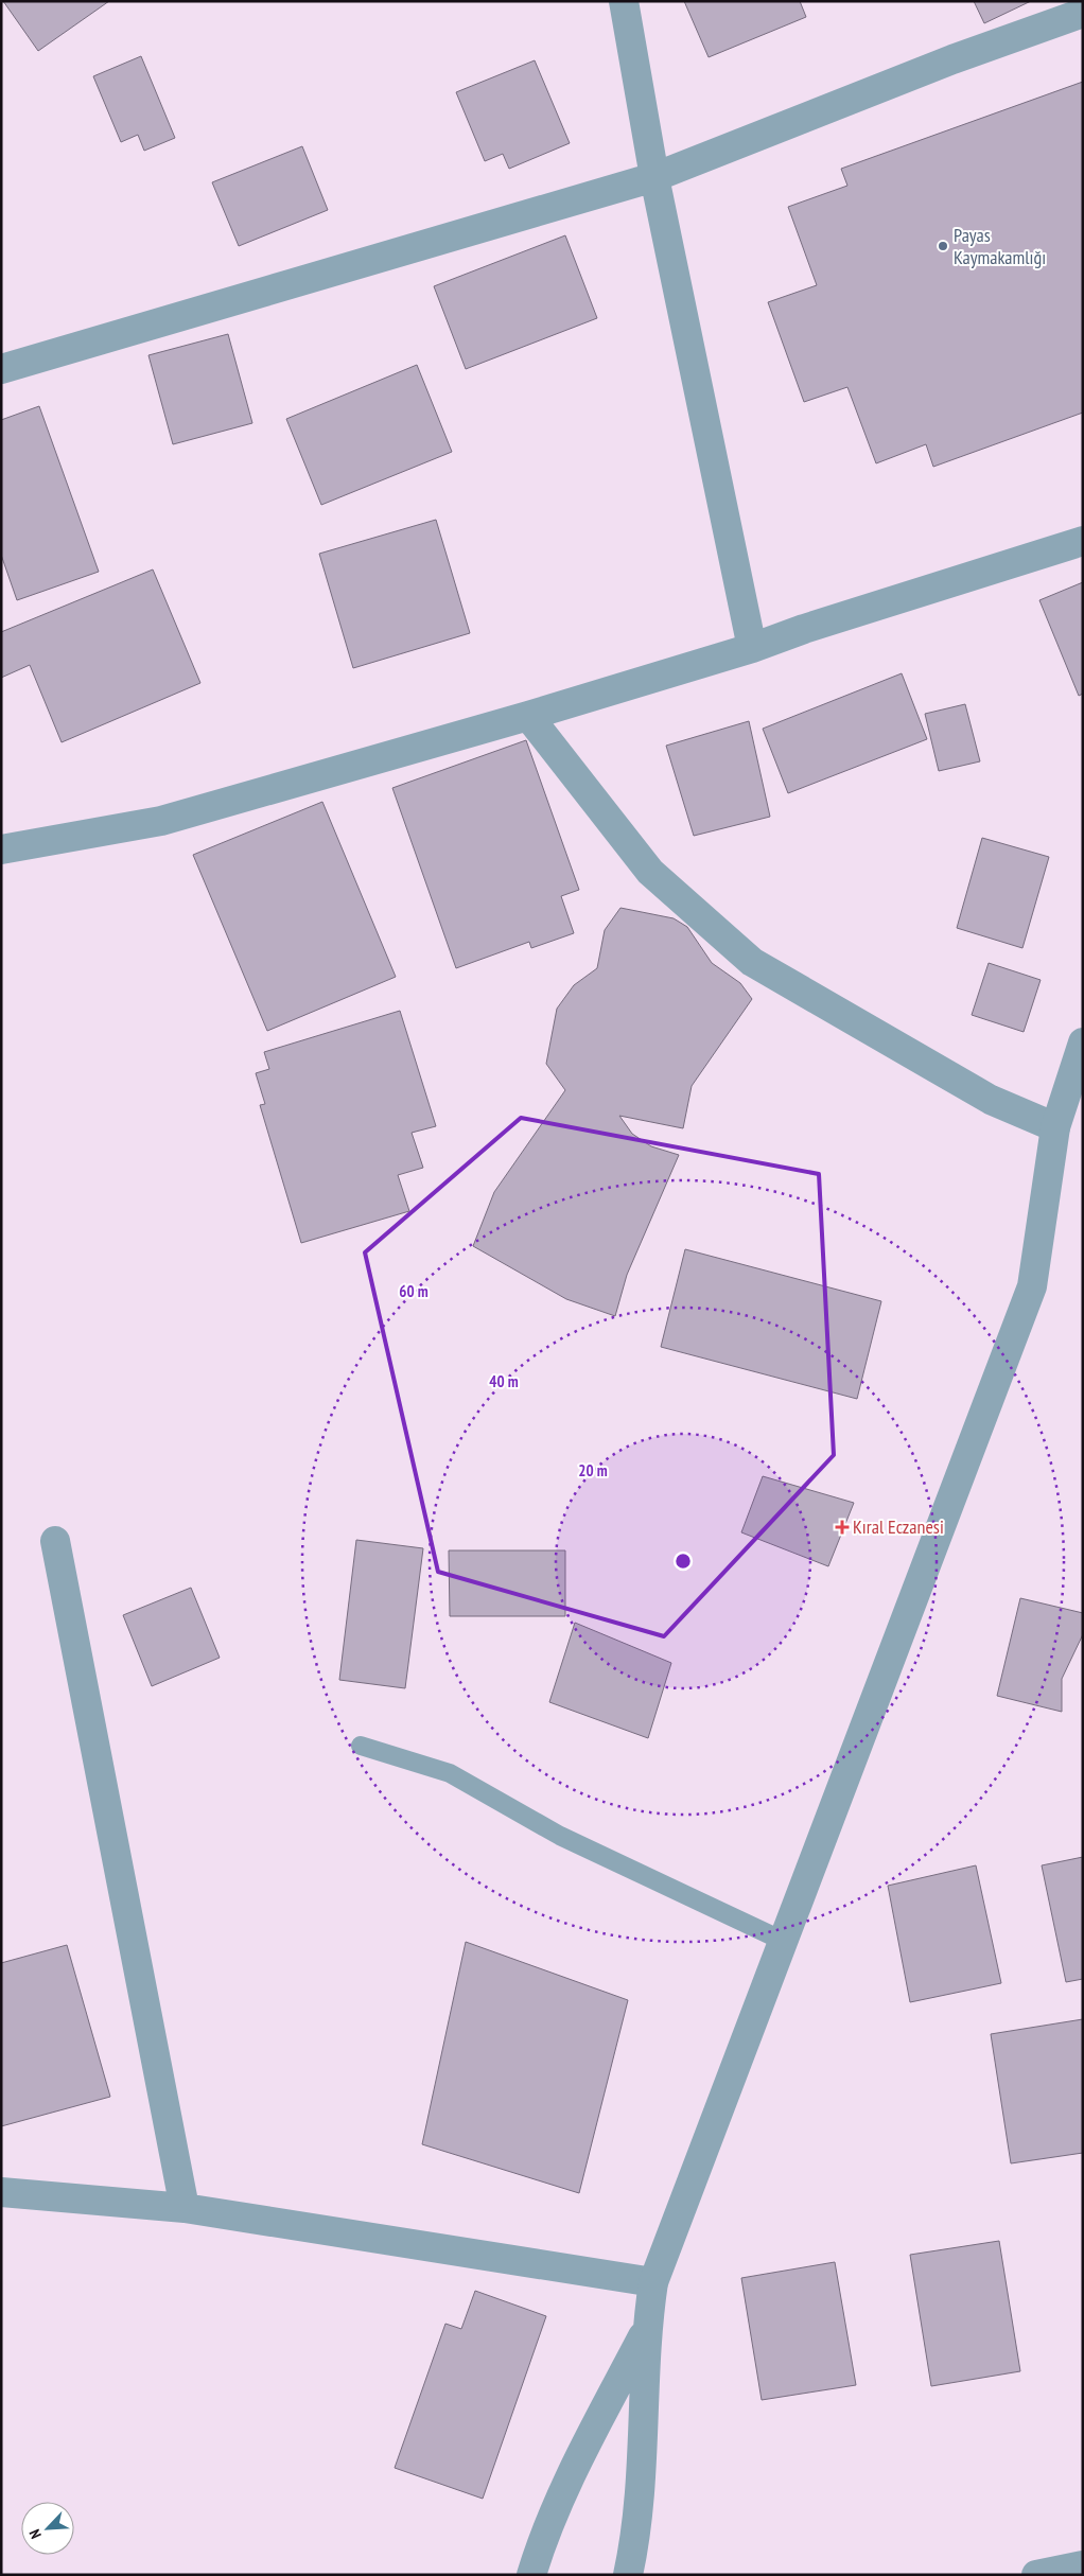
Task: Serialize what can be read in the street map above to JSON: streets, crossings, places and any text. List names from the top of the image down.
{
  "places": {
    "other": ["Payas Kaymakamlığı"],
    "health": ["Kıral Eczanesi"]
  },
  "north": "bottom left",
  "rings": ["60 m", "40 m", "20 m"]
}
